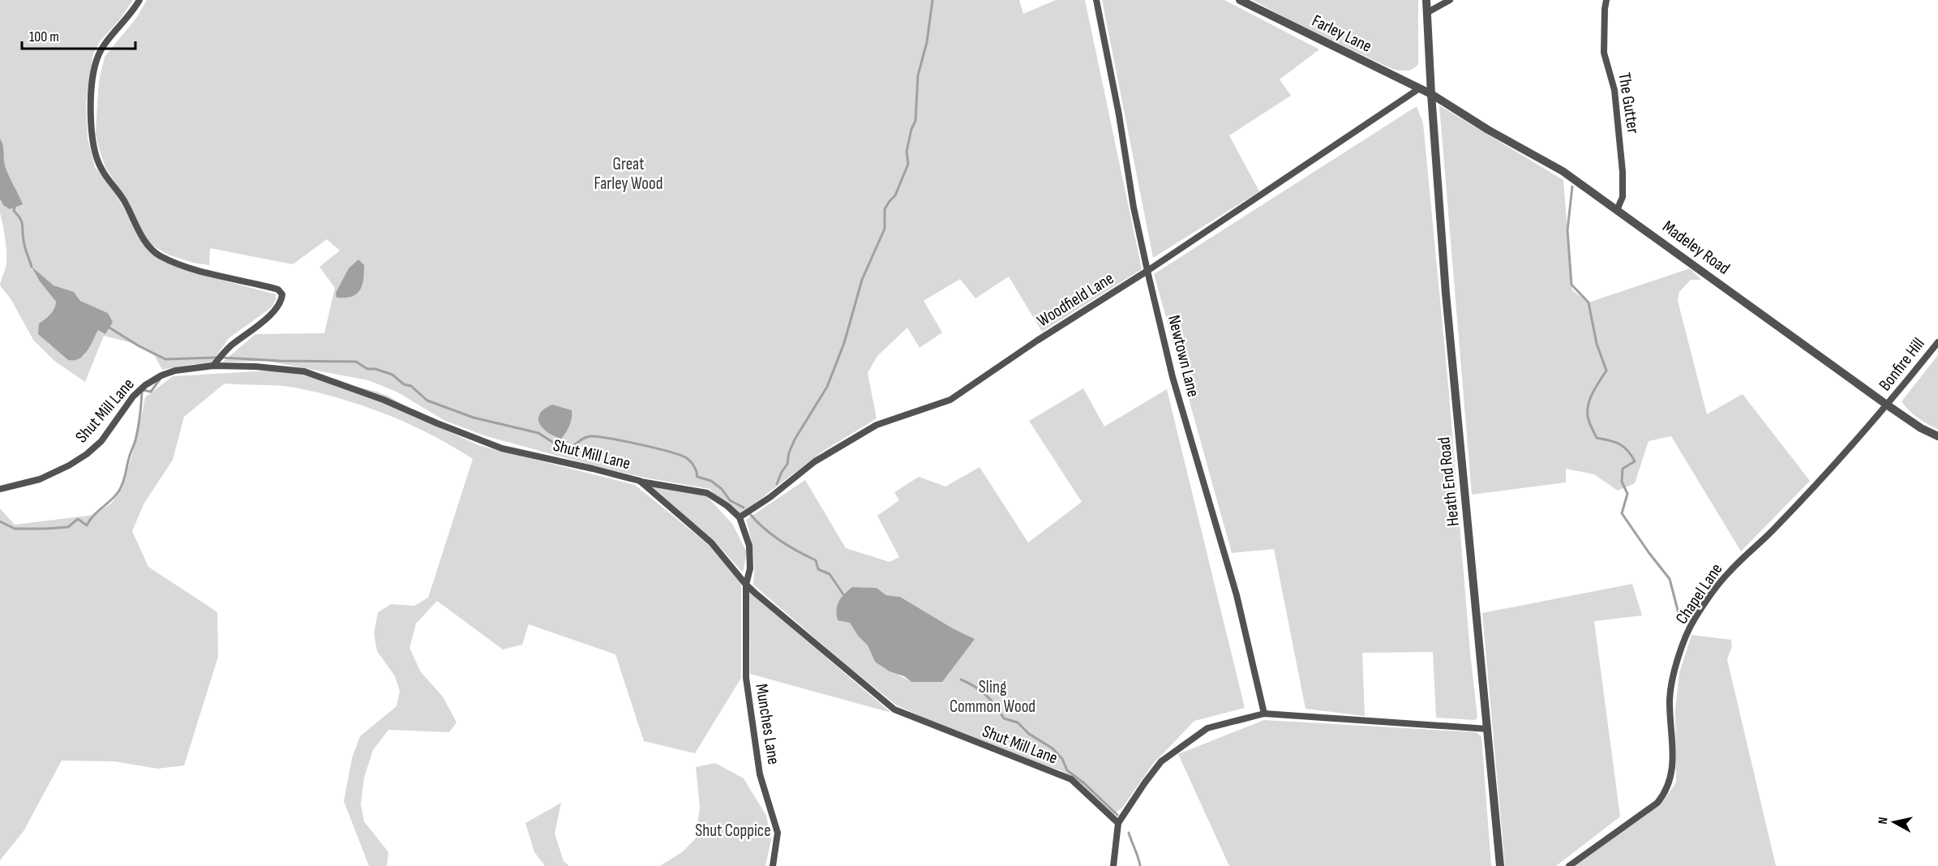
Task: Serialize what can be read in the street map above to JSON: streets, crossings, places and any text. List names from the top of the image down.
{
  "streets": {
    "street": [
      "Farley Lane",
      "The Gutter",
      "Madeley Road",
      "Woodfield Lane",
      "Newtown Lane",
      "Bonfire Hill",
      "Shut Mill Lane",
      "Heath End Road",
      "Chapel Lane",
      "Munches Lane"
    ]
  },
  "crossings": [
    ["Farley Lane", "Madeley Road"],
    ["Farley Lane", "Woodfield Lane"],
    ["Farley Lane", "Heath End Road"],
    ["The Gutter", "Madeley Road"],
    ["Madeley Road", "Bonfire Hill"],
    ["Madeley Road", "Heath End Road"],
    ["Madeley Road", "Chapel Lane"],
    ["Woodfield Lane", "Newtown Lane"],
    ["Bonfire Hill", "Chapel Lane"],
    ["Shut Mill Lane", "Munches Lane"]
  ],
  "parks": ["Great Farley Wood", "Sling Common Wood", "Shut Coppice"],
  "scale_bar": "100 m",
  "north": "left"
}
